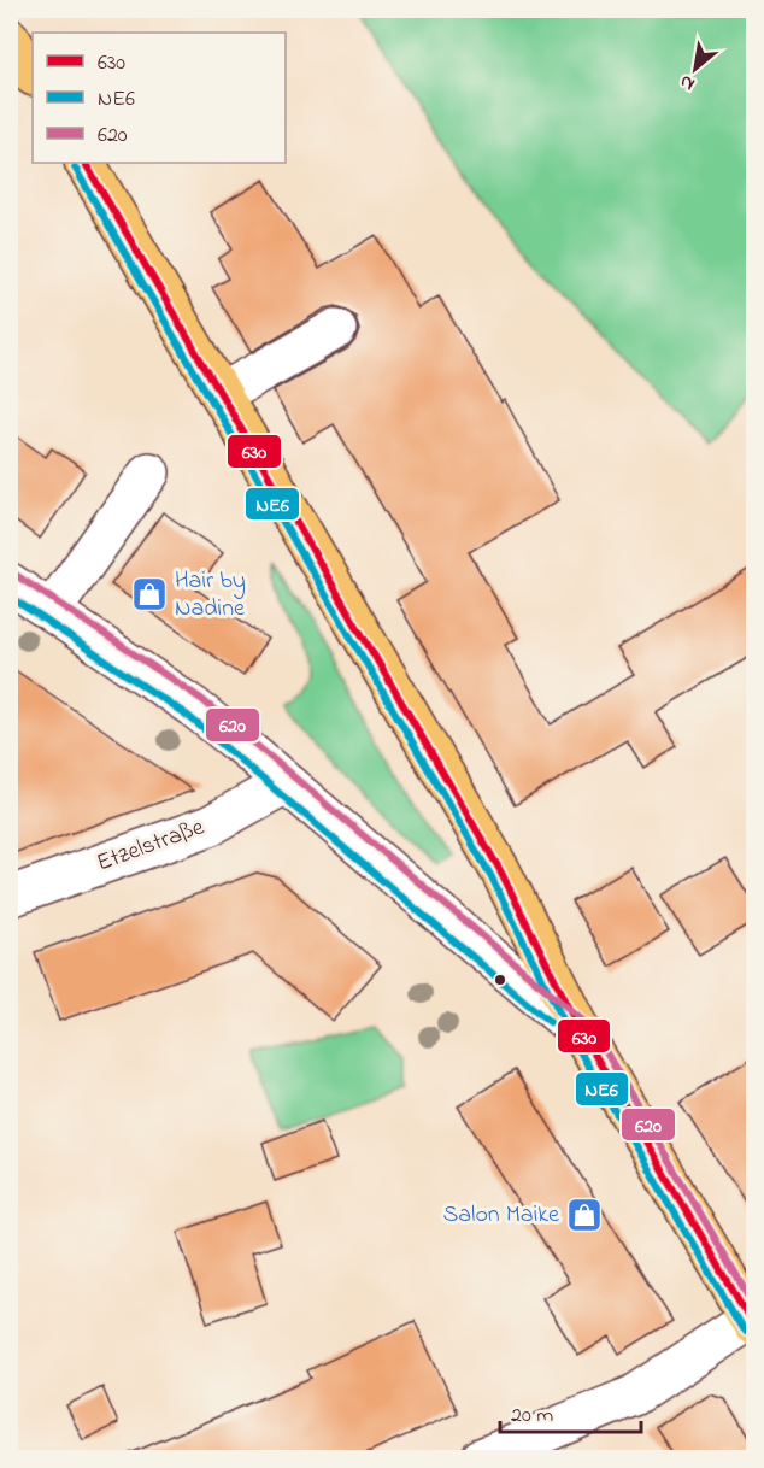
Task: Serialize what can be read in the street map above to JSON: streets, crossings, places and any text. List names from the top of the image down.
{
  "streets": {
    "street": ["Etzelstraße"]
  },
  "places": {
    "shop": ["Hair by Nadine", "Salon Maike"]
  },
  "lines": ["transit line 630", "transit line NE6", "transit line 620"],
  "legend": ["630", "NE6", "620"],
  "scale_bar": "20 m",
  "north": "bottom left"
}
